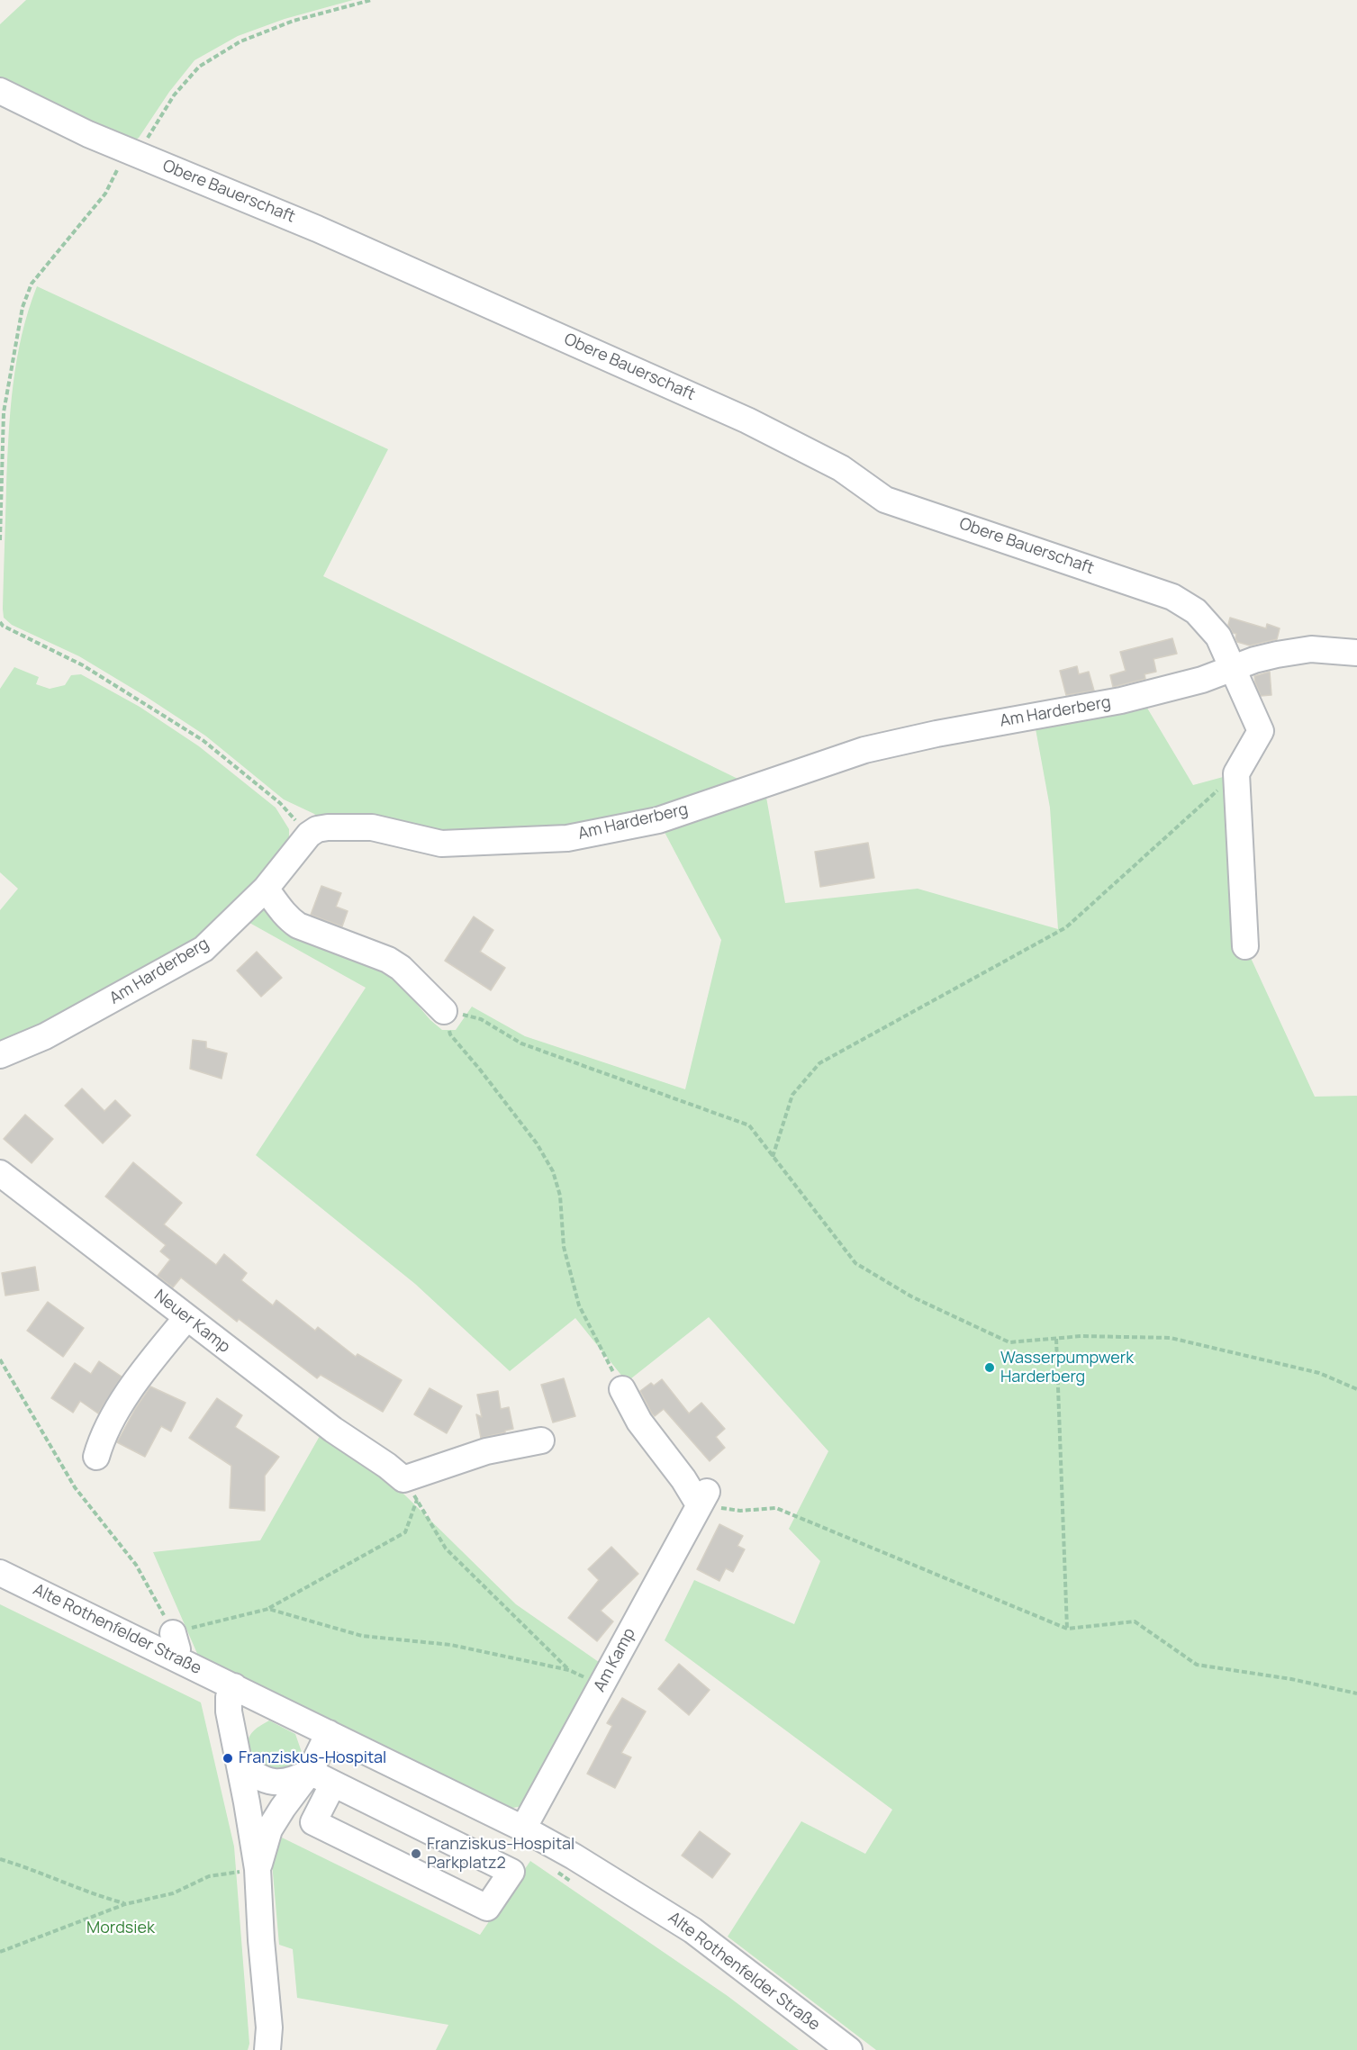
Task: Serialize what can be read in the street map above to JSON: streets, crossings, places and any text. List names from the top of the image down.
{
  "streets": {
    "street": [
      "Obere Bauerschaft",
      "Am Harderberg",
      "Neuer Kamp",
      "Alte Rothenfelder Straße",
      "Am Kamp"
    ]
  },
  "crossings": [
    ["Obere Bauerschaft", "Am Harderberg"],
    ["Alte Rothenfelder Straße", "Am Kamp"]
  ],
  "parks": ["Mordsiek"],
  "places": ["Wasserpumpwerk Harderberg", "Franziskus-Hospital", "Franziskus-Hospital Parkplatz2"]
}
